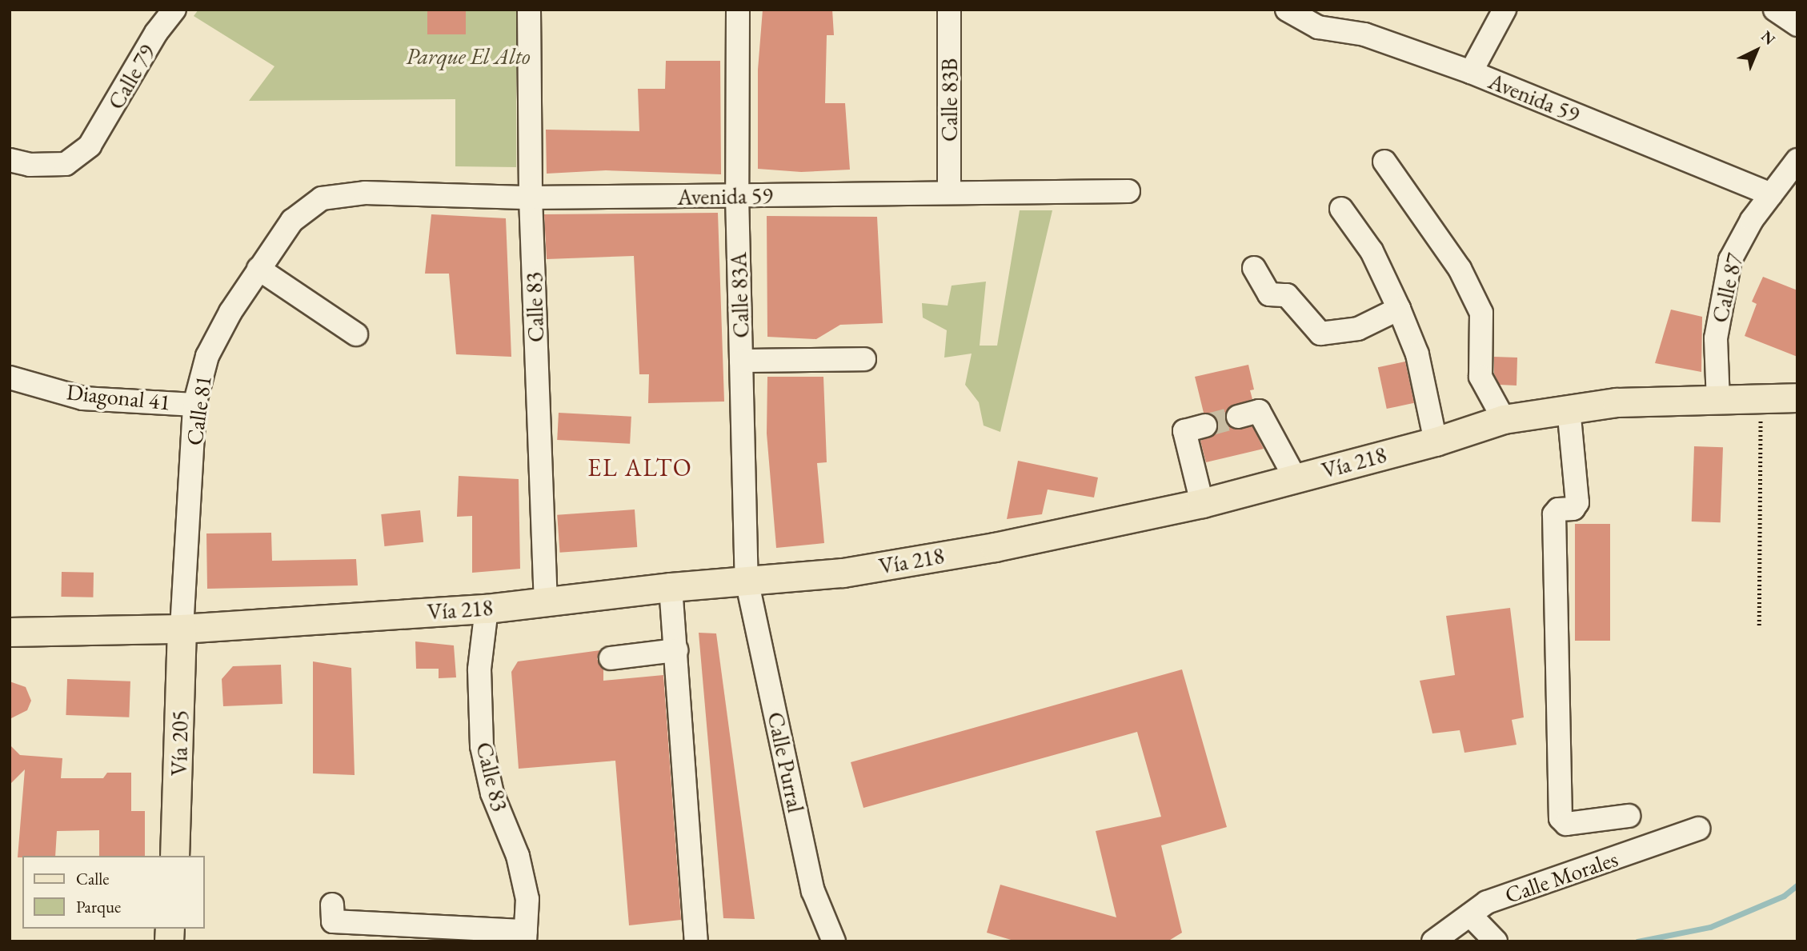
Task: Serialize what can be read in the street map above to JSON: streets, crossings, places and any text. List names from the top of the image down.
{
  "streets": {
    "main road": ["Vía 218", "Vía 205"],
    "street": [
      "Calle 79",
      "Avenida 59",
      "Calle 83B",
      "Calle 87",
      "Calle 83A",
      "Calle 83",
      "Diagonal 41",
      "Calle 81",
      "Calle Purral",
      "Calle Morales"
    ]
  },
  "crossings": [
    ["Avenida 59", "Calle 83B"],
    ["Avenida 59", "Calle 87"],
    ["Avenida 59", "Calle 83A"],
    ["Avenida 59", "Calle 83"],
    ["Avenida 59", "Calle 81"],
    ["Calle 87", "Vía 218"],
    ["Calle 83A", "Vía 218"],
    ["Calle 83A", "Calle Purral"],
    ["Calle 83", "Vía 218"],
    ["Diagonal 41", "Calle 81"],
    ["Calle 81", "Vía 218"],
    ["Calle 81", "Vía 205"],
    ["Vía 218", "Vía 205"],
    ["Vía 218", "Calle Purral"]
  ],
  "districts": ["EL ALTO"],
  "parks": ["Parque El Alto"],
  "legend": ["Calle", "Parque"],
  "north": "top right"
}
